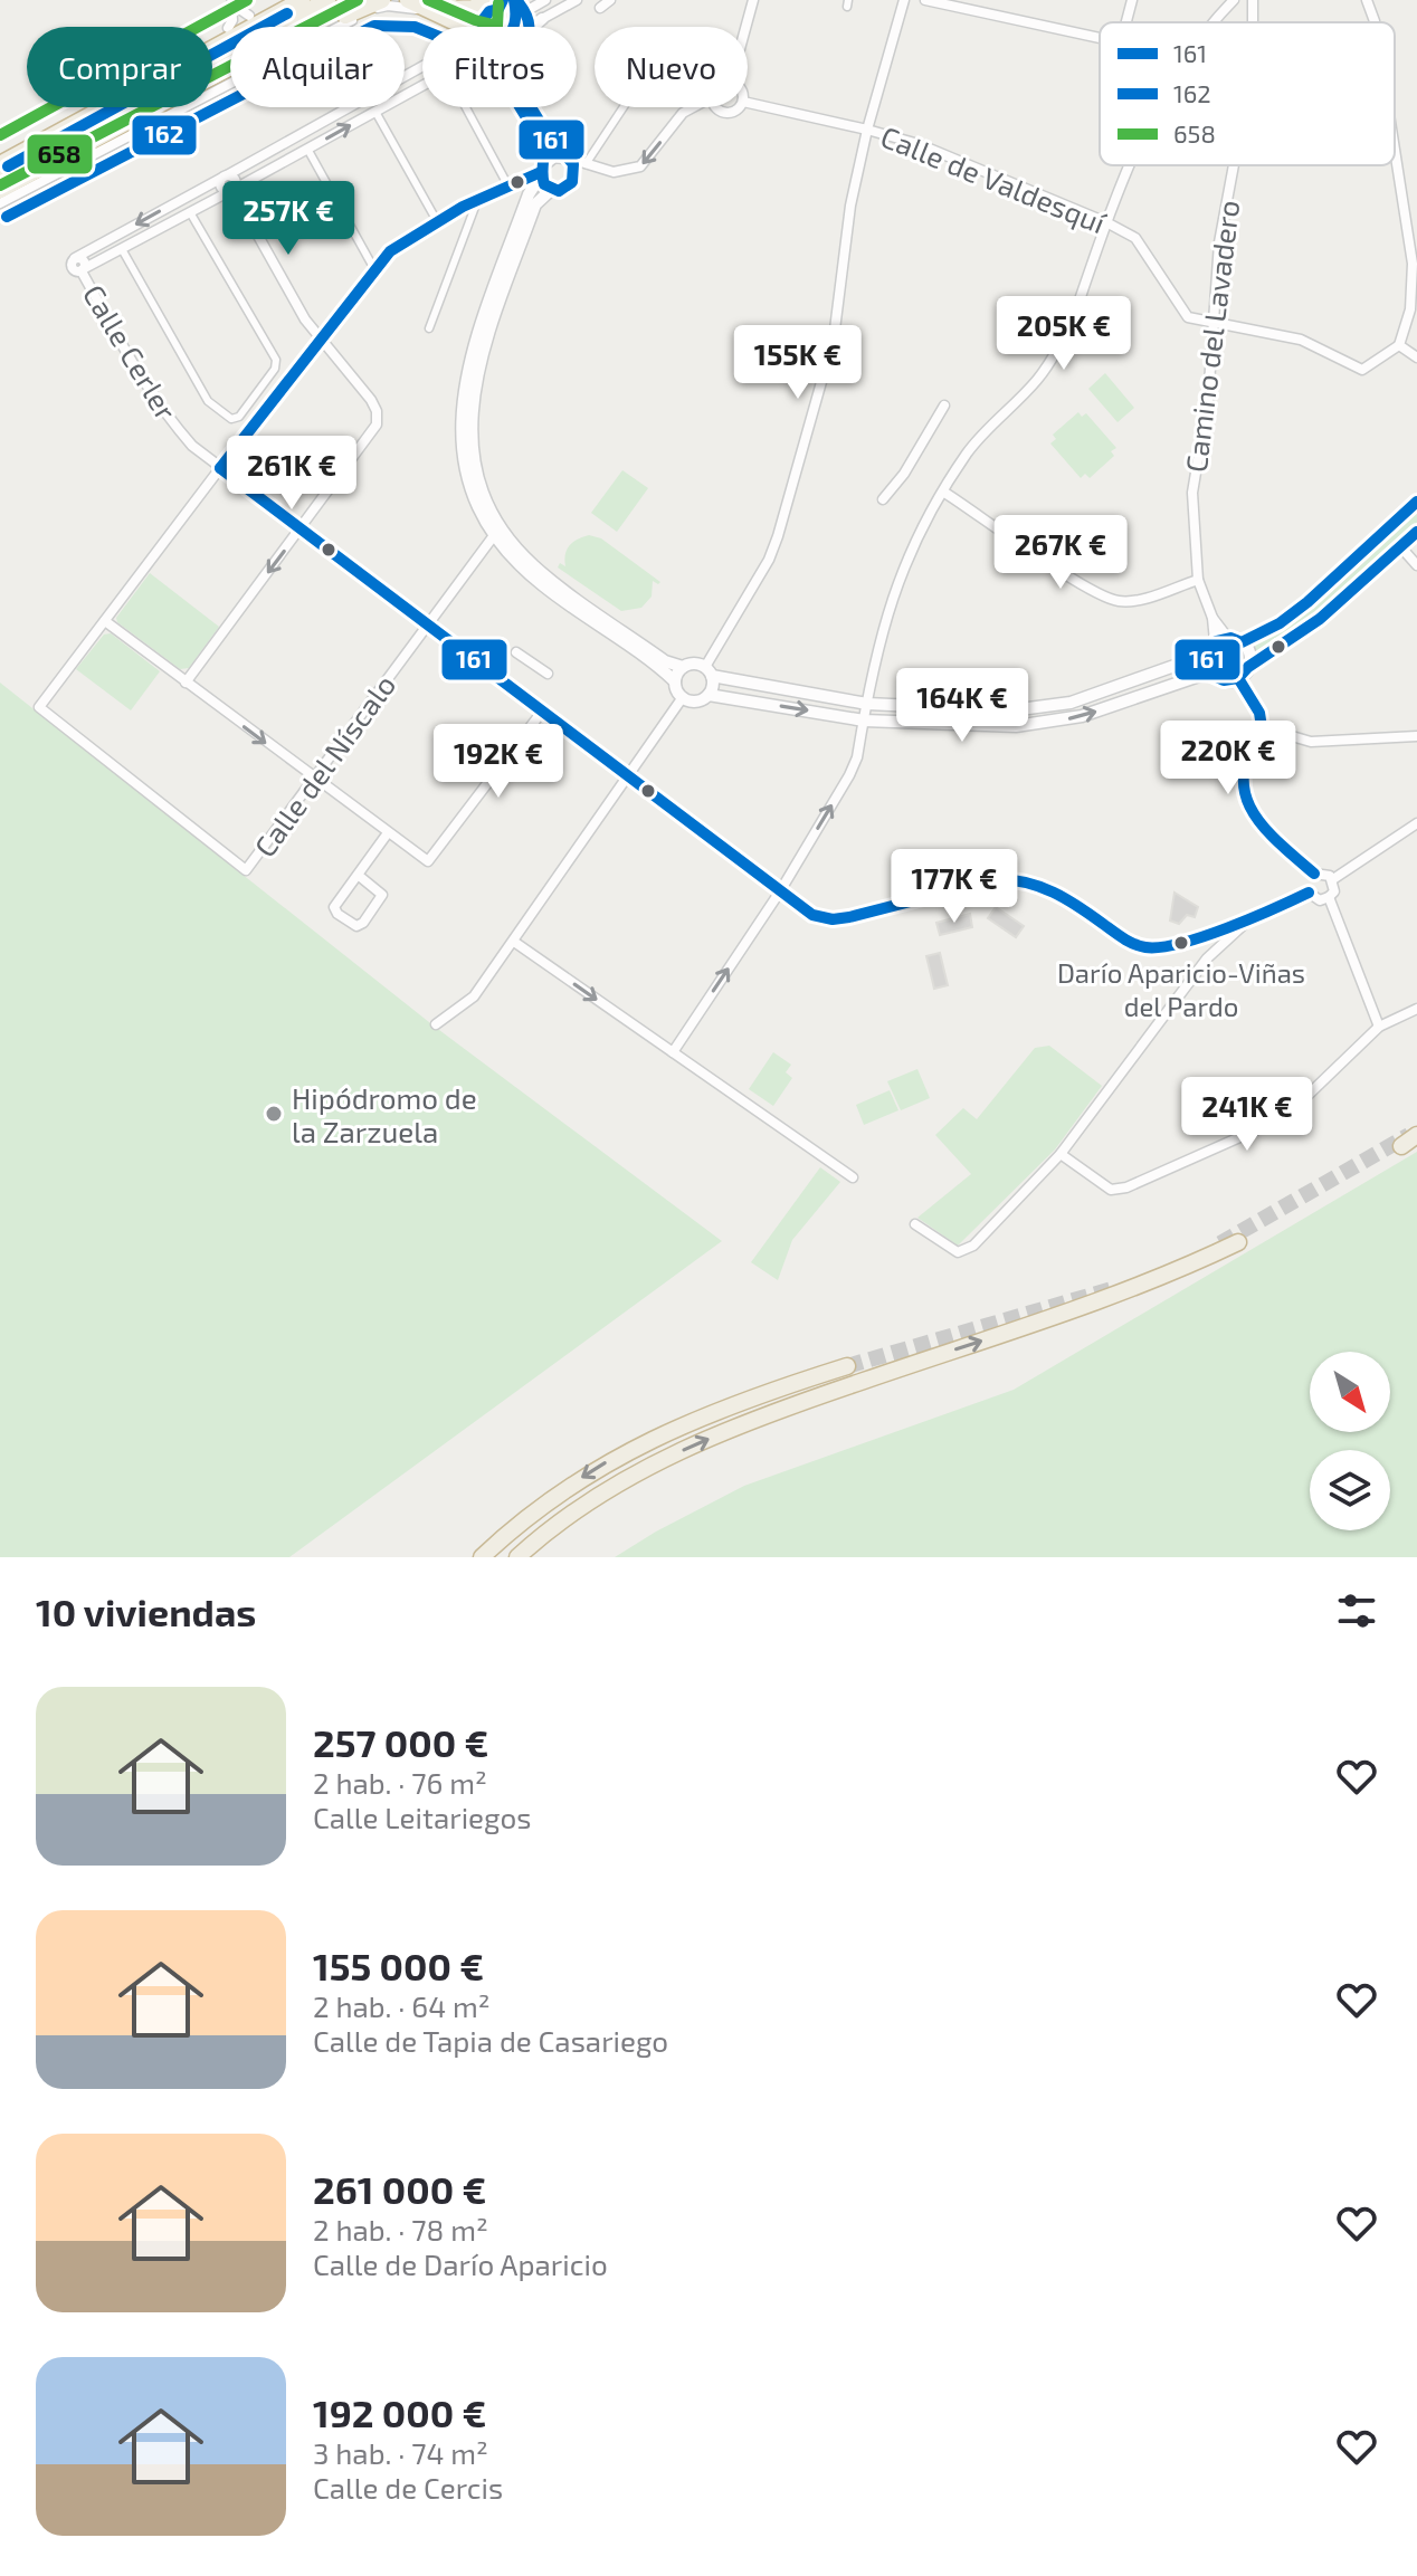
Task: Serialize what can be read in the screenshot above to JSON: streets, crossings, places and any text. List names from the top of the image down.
{
  "streets": {
    "street": [
      "Calle de Valdesquí",
      "Camino del Lavadero",
      "Calle Cerler",
      "Calle del Níscalo"
    ]
  },
  "crossings": [
    ["Calle de Valdesquí", "Camino del Lavadero"],
    ["Calle Cerler", "Calle del Níscalo"]
  ],
  "places": ["Darío Aparicio-Viñas del Pardo", "Hipódromo de la Zarzuela"],
  "lines": ["transit line 161", "transit line 162", "transit line 658"],
  "legend": ["161", "162", "658"],
  "north": "bottom right",
  "page": {
    "chip": [
      "Comprar",
      "Alquilar",
      "Filtros",
      "Nuevo"
    ],
    "price": [
      "257K €",
      "205K €",
      "155K €",
      "261K €",
      "267K €",
      "164K €",
      "220K €",
      "192K €",
      "177K €",
      "241K €"
    ],
    "heading": "10 viviendas",
    "list": [
      {
        "name": "257 000 €",
        "note": "2 hab. · 76 m² · Calle Leitariegos"
      },
      {
        "name": "155 000 €",
        "note": "2 hab. · 64 m² · Calle de Tapia de Casariego"
      },
      {
        "name": "261 000 €",
        "note": "2 hab. · 78 m² · Calle de Darío Aparicio"
      },
      {
        "name": "192 000 €",
        "note": "3 hab. · 74 m² · Calle de Cercis"
      }
    ]
  }
}
